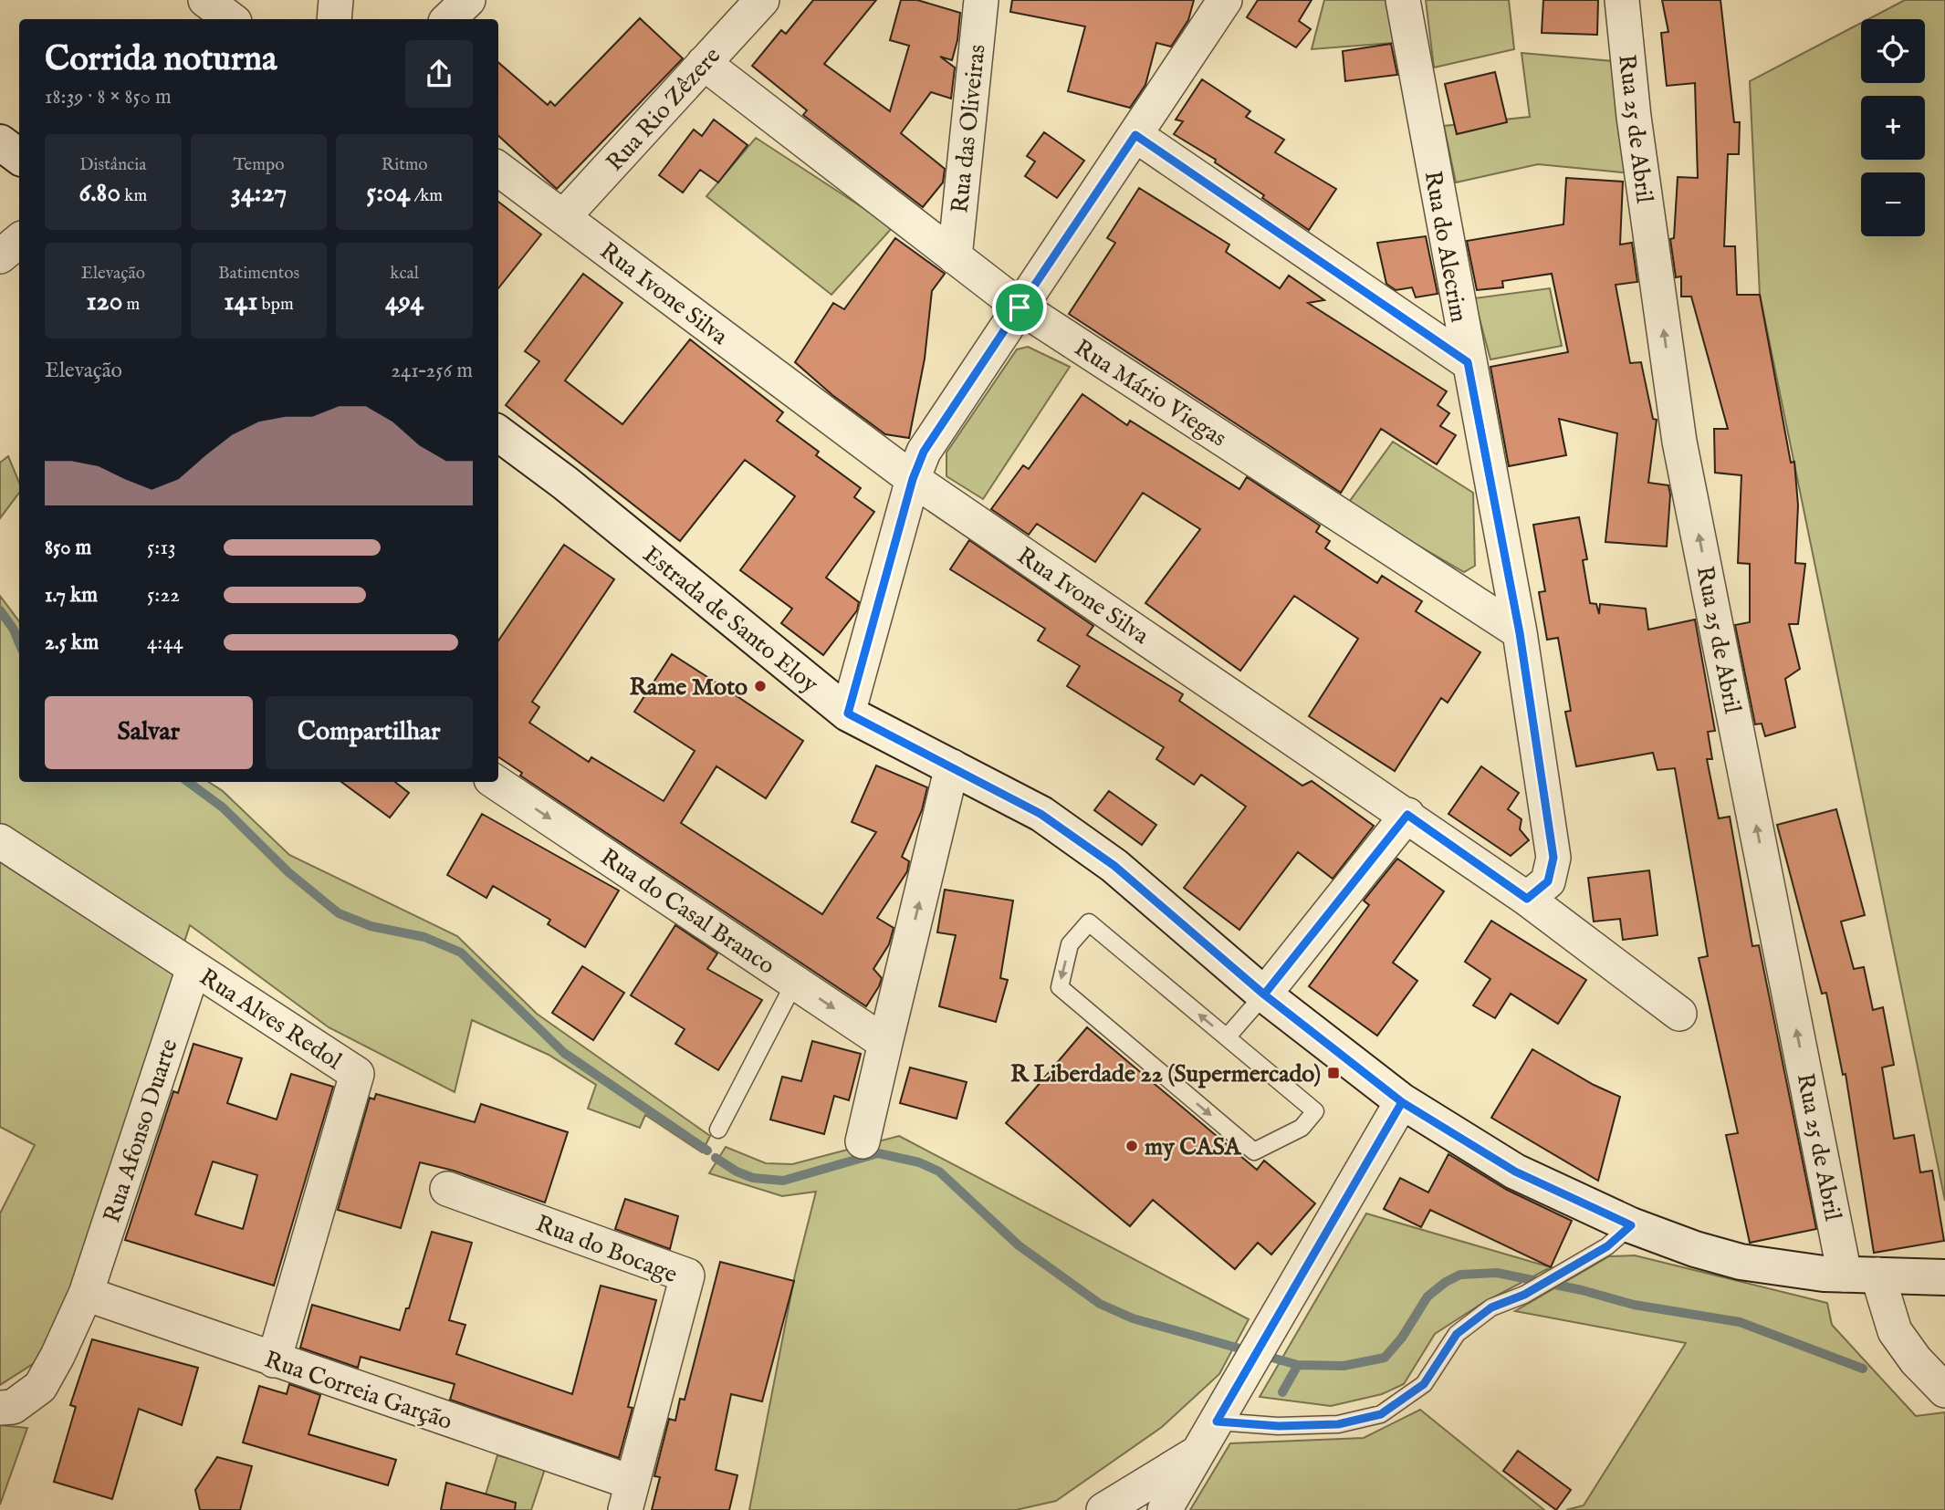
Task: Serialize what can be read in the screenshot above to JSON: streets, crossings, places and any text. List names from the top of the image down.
{
  "streets": {
    "main road": ["Estrada de Santo Eloy"],
    "street": [
      "Rua Rio Zêzere",
      "Rua das Oliveiras",
      "Rua 25 de Abril",
      "Rua do Alecrim",
      "Rua Ivone Silva",
      "Rua Mário Viegas",
      "Rua do Casal Branco",
      "Rua Alves Redol",
      "Rua Afonso Duarte",
      "Rua do Bocage",
      "Rua Correia Garção"
    ]
  },
  "crossings": [
    ["Rua Rio Zêzere", "Rua Ivone Silva"],
    ["Rua Rio Zêzere", "Rua Mário Viegas"],
    ["Rua das Oliveiras", "Rua Mário Viegas"],
    ["Rua 25 de Abril", "Estrada de Santo Eloy"],
    ["Rua do Alecrim", "Rua Ivone Silva"],
    ["Rua do Alecrim", "Rua Mário Viegas"],
    ["Rua Alves Redol", "Rua Afonso Duarte"],
    ["Rua Alves Redol", "Rua Correia Garção"],
    ["Rua Afonso Duarte", "Rua Correia Garção"],
    ["Rua do Bocage", "Rua Correia Garção"]
  ],
  "one_way": ["Rua 25 de Abril", "Rua do Casal Branco"],
  "places": {
    "other": ["Rame Moto", "my CASA"],
    "transit": ["R Liberdade 22 (Supermercado)"]
  },
  "page": {
    "map_buttons": ["+", "−"],
    "heading": ["Corrida noturna", "18:39 · 8 × 850 m"],
    "stats": [
      ["Distância", "6.80 km"],
      ["Tempo", "34:27"],
      ["Ritmo", "5:04 /km"],
      ["Elevação", "120 m"],
      ["Batimentos", "141 bpm"],
      ["kcal", "494"]
    ],
    "chart": ["Elevação", "241–256 m"],
    "list": [
      {
        "name": "850 m",
        "note": "5:13"
      },
      {
        "name": "1.7 km",
        "note": "5:22"
      },
      {
        "name": "2.5 km",
        "note": "4:44"
      }
    ],
    "buttons": ["Salvar", "Compartilhar"]
  }
}
